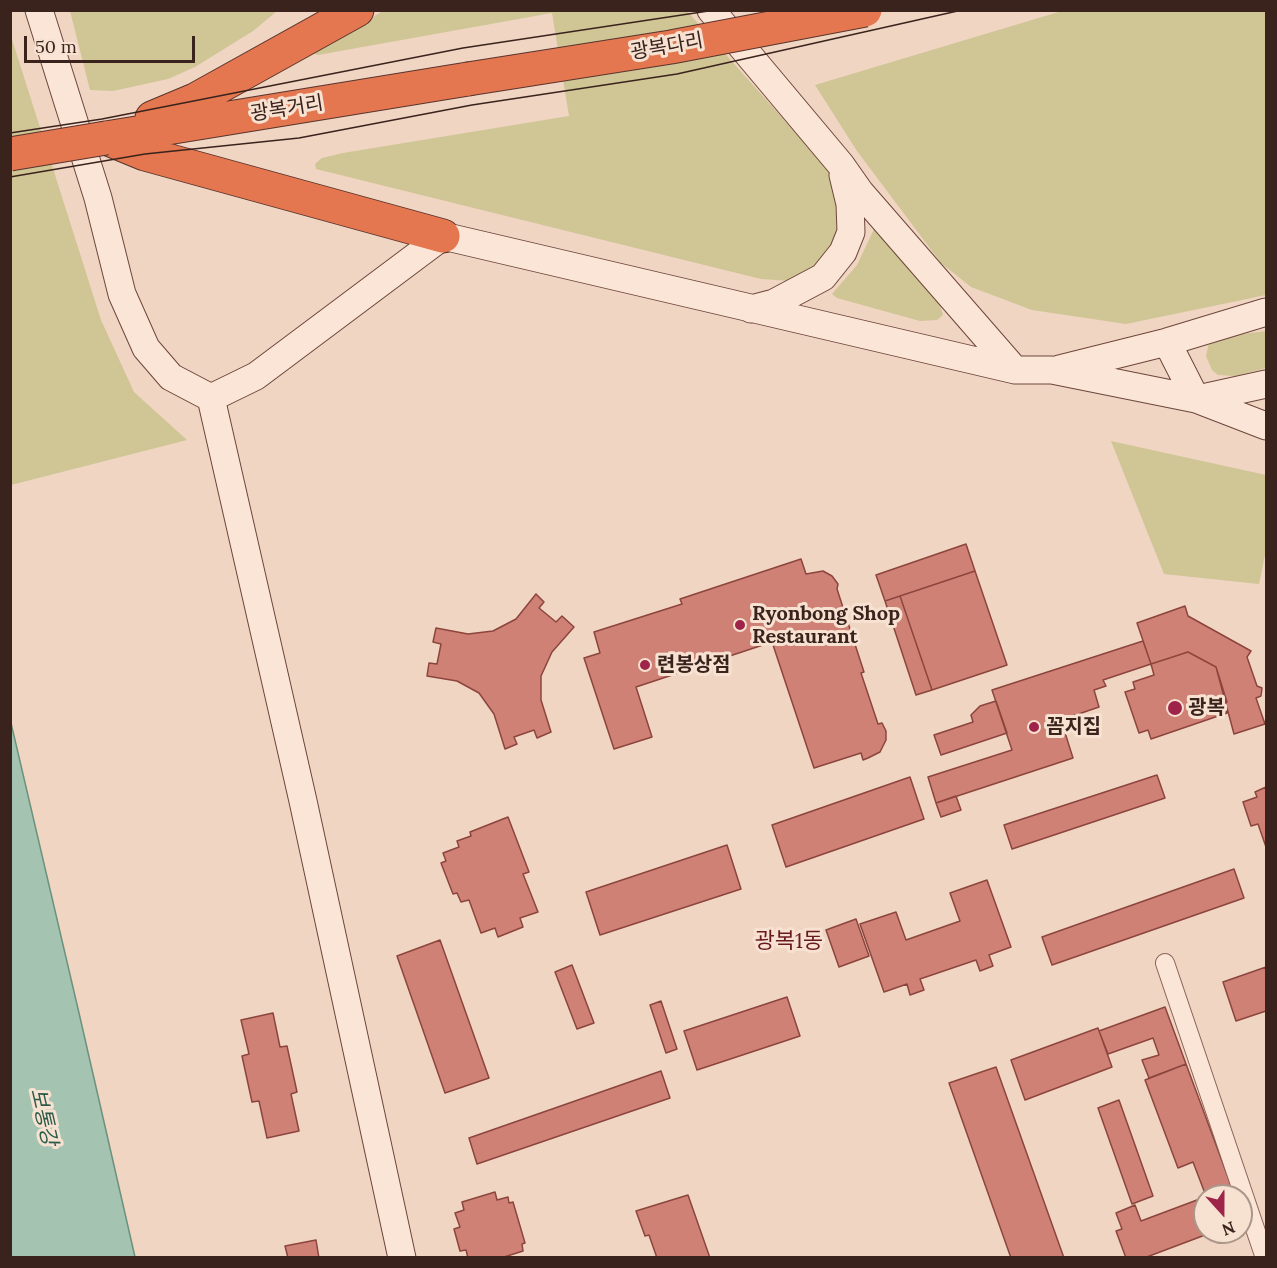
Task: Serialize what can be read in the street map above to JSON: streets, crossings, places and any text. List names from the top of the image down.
{
  "streets": {
    "highway": ["광복다리", "광복거리"]
  },
  "crossings": [
    ["광복다리", "광복거리"]
  ],
  "districts": ["광복1동"],
  "water": ["보통강"],
  "places": [
    "Ryonbong Shop Restaurant",
    "련봉상점",
    "광복",
    "꼼지집"
  ],
  "scale_bar": "50 m",
  "north": "bottom"
}
